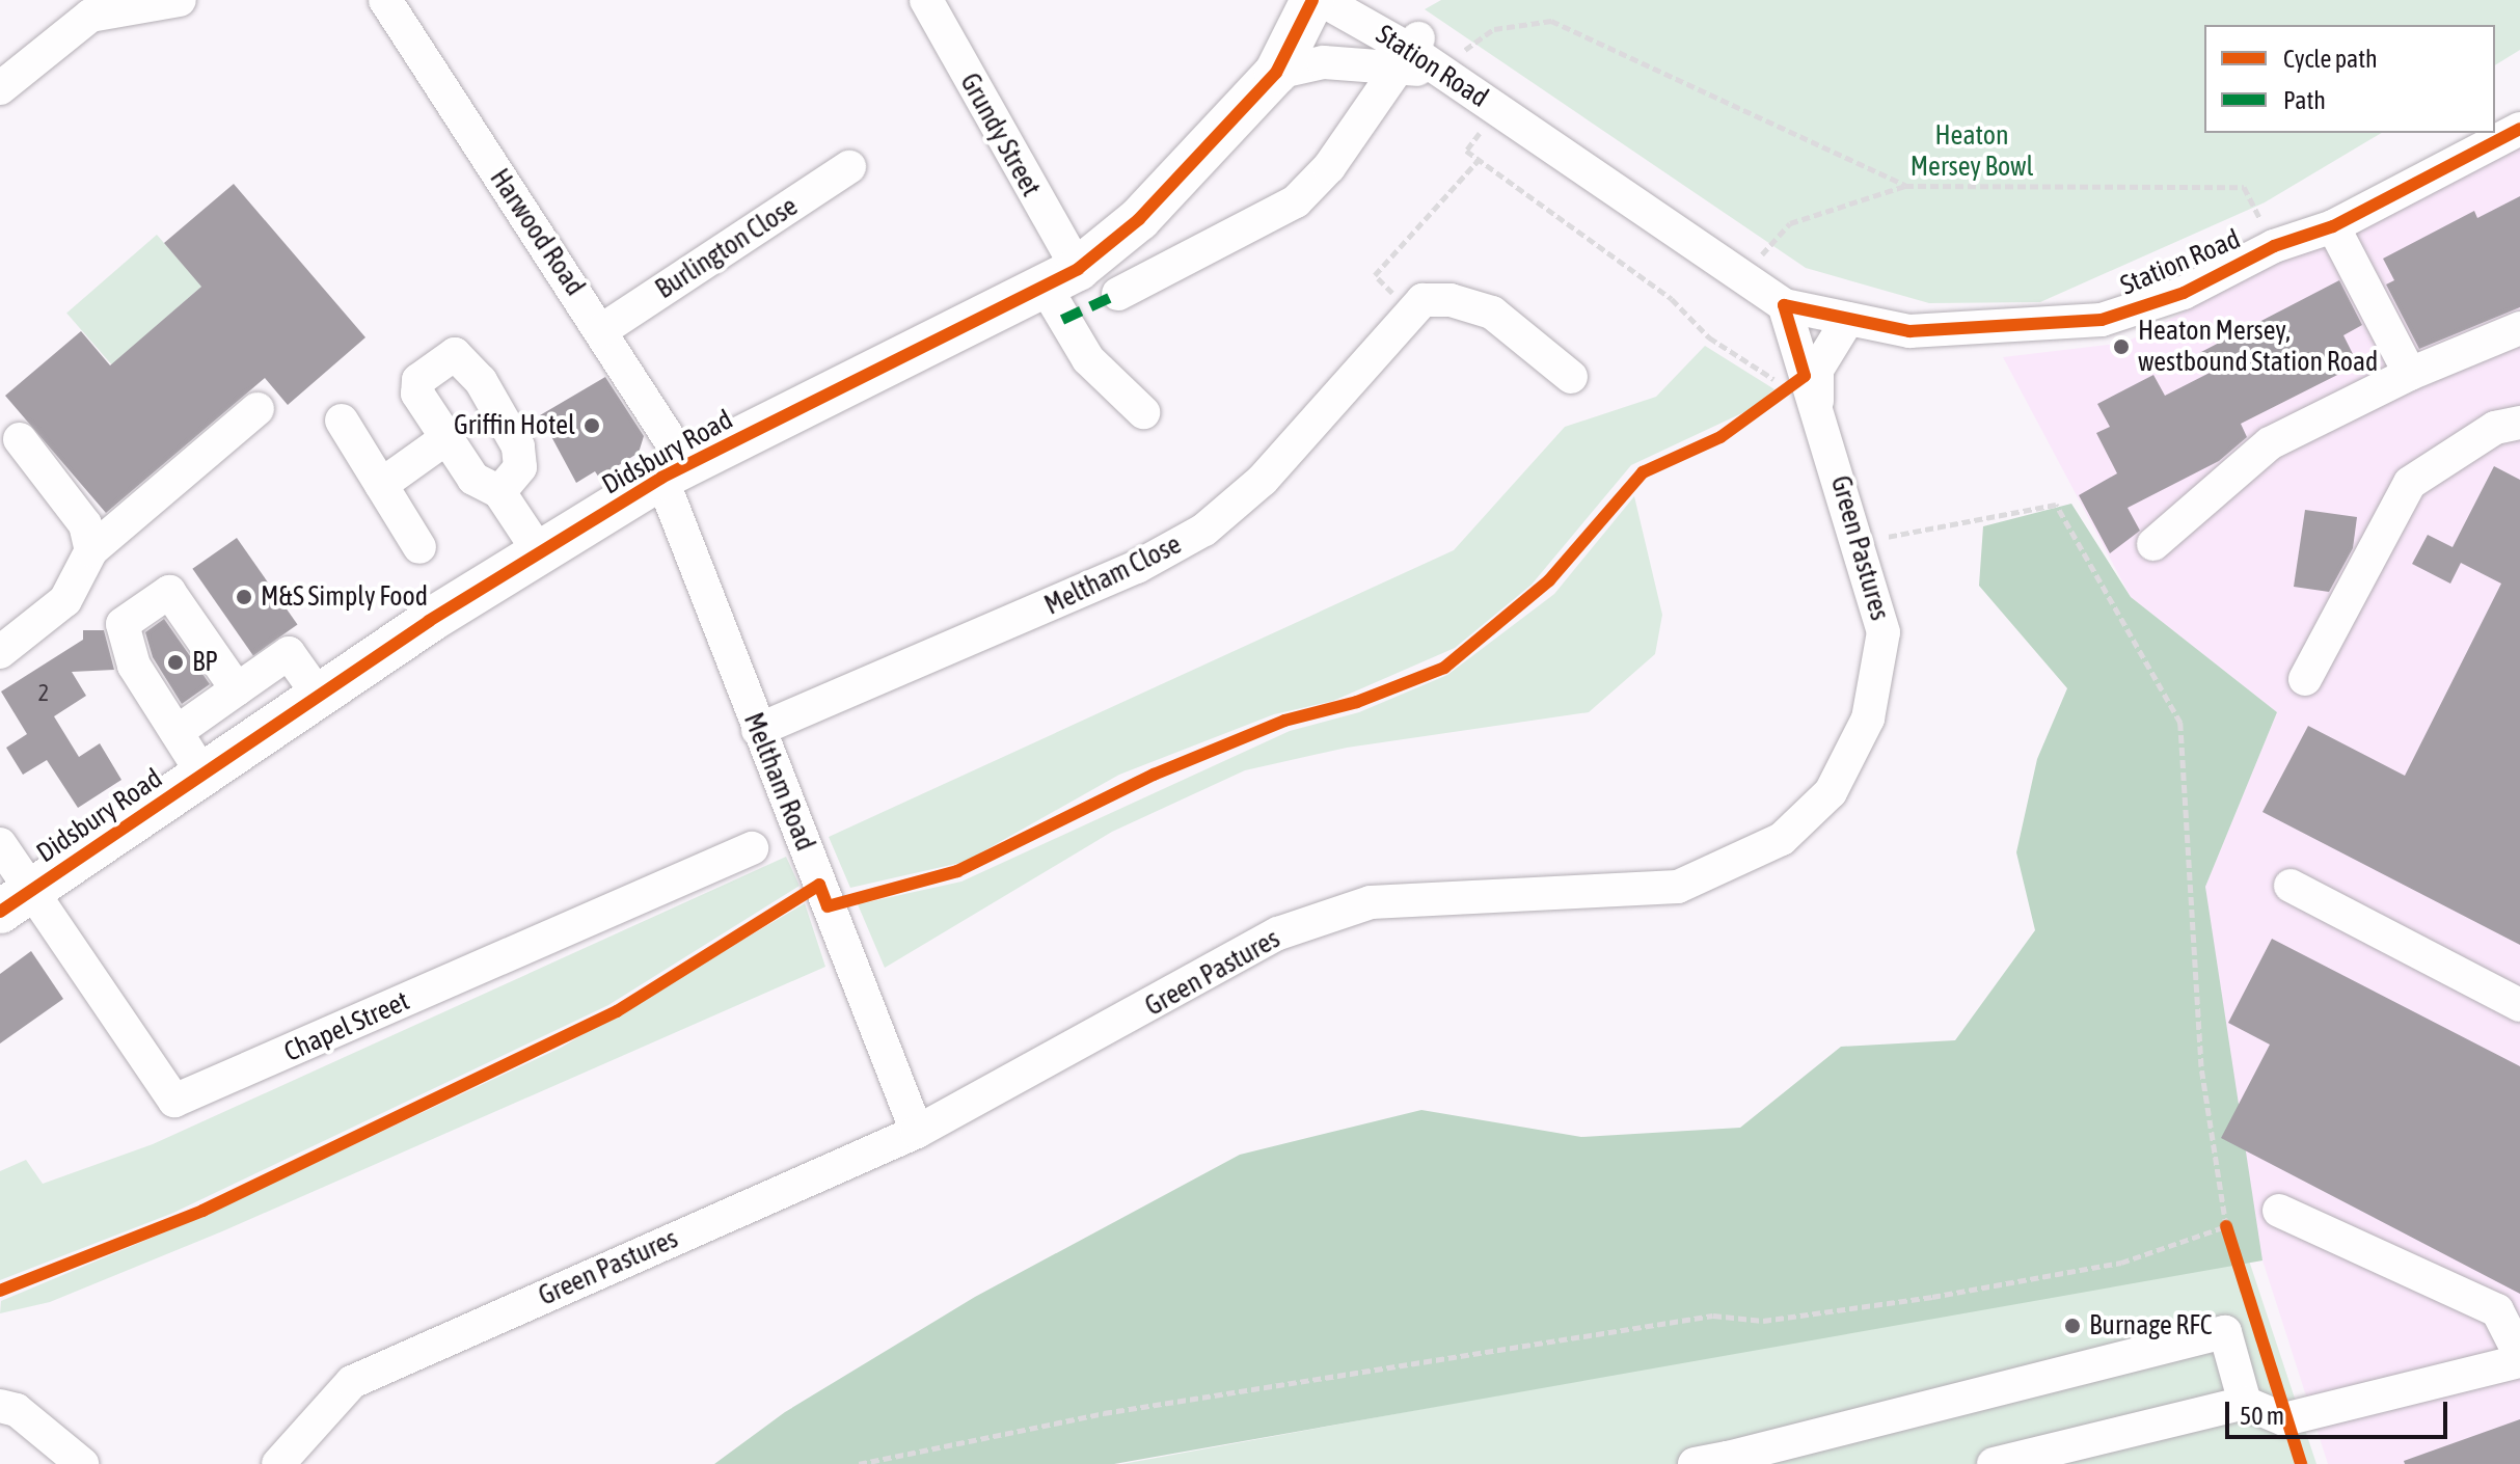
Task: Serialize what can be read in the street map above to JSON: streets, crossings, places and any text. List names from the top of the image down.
{
  "streets": {
    "main road": ["Didsbury Road"],
    "street": [
      "Station Road",
      "Grundy Street",
      "Harwood Road",
      "Burlington Close",
      "Green Pastures",
      "Meltham Close",
      "Meltham Road",
      "Chapel Street"
    ]
  },
  "crossings": [
    ["Station Road", "Green Pastures"],
    ["Grundy Street", "Didsbury Road"],
    ["Harwood Road", "Burlington Close"],
    ["Harwood Road", "Didsbury Road"],
    ["Harwood Road", "Meltham Road"],
    ["Didsbury Road", "Meltham Road"],
    ["Didsbury Road", "Chapel Street"],
    ["Green Pastures", "Meltham Road"],
    ["Meltham Close", "Meltham Road"]
  ],
  "parks": ["Heaton Mersey Bowl"],
  "places": [
    "Heaton Mersey, westbound Station Road",
    "Griffin Hotel",
    "M&S Simply Food",
    "BP",
    "Burnage RFC"
  ],
  "house_numbers": ["2"],
  "legend": ["Cycle path", "Path"],
  "scale_bar": "50 m"
}
